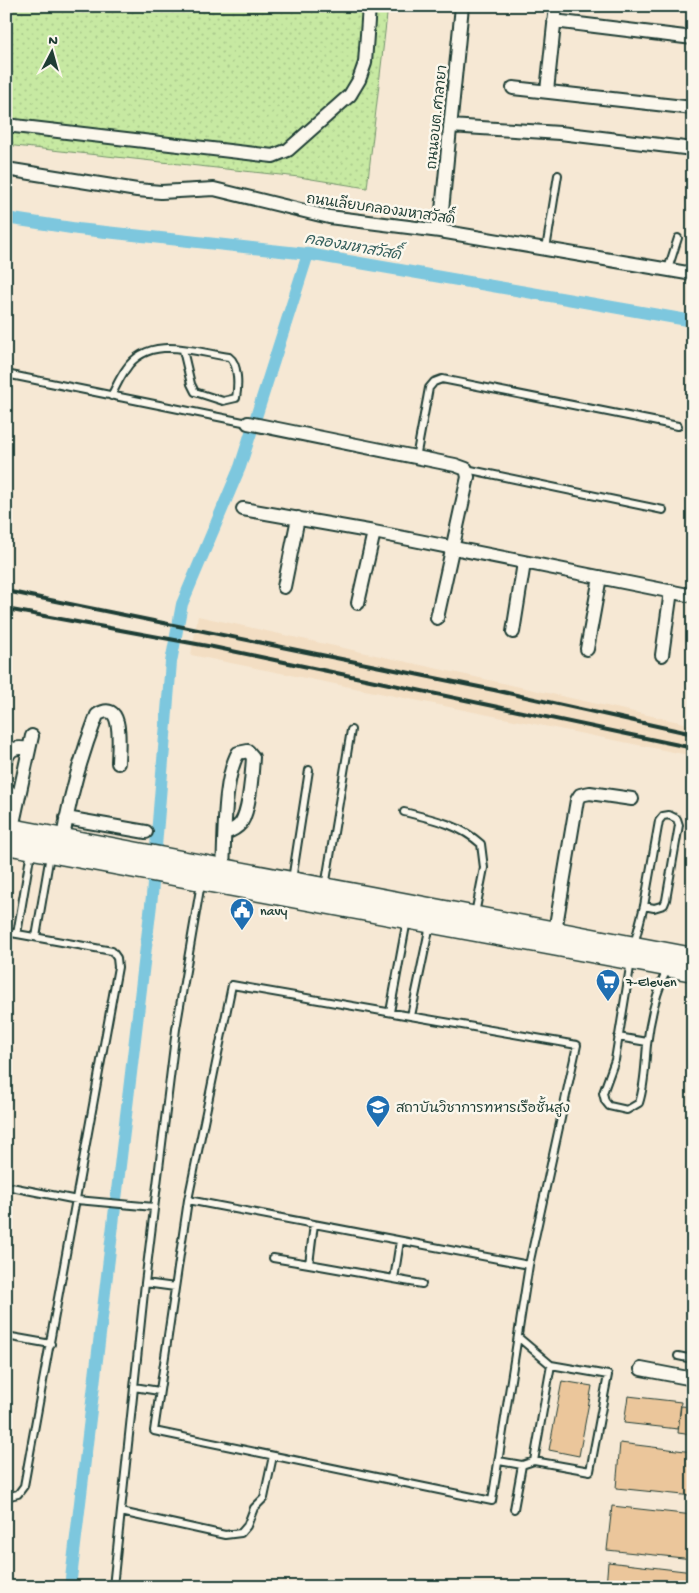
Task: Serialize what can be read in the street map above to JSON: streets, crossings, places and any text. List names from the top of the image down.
{
  "streets": {
    "street": ["ถนนอบต.ศาลายา", "ถนนเลียบคลองมหาสวัสดิ์"]
  },
  "crossings": [
    ["ถนนอบต.ศาลายา", "ถนนเลียบคลองมหาสวัสดิ์"]
  ],
  "water": ["คลองมหาสวัสดิ์"],
  "places": {
    "public building": ["navy"],
    "supermarket": ["7-Eleven"],
    "school or university": ["สถาบันวิชาการทหารเรือชั้นสูง"]
  },
  "north": "top"
}
